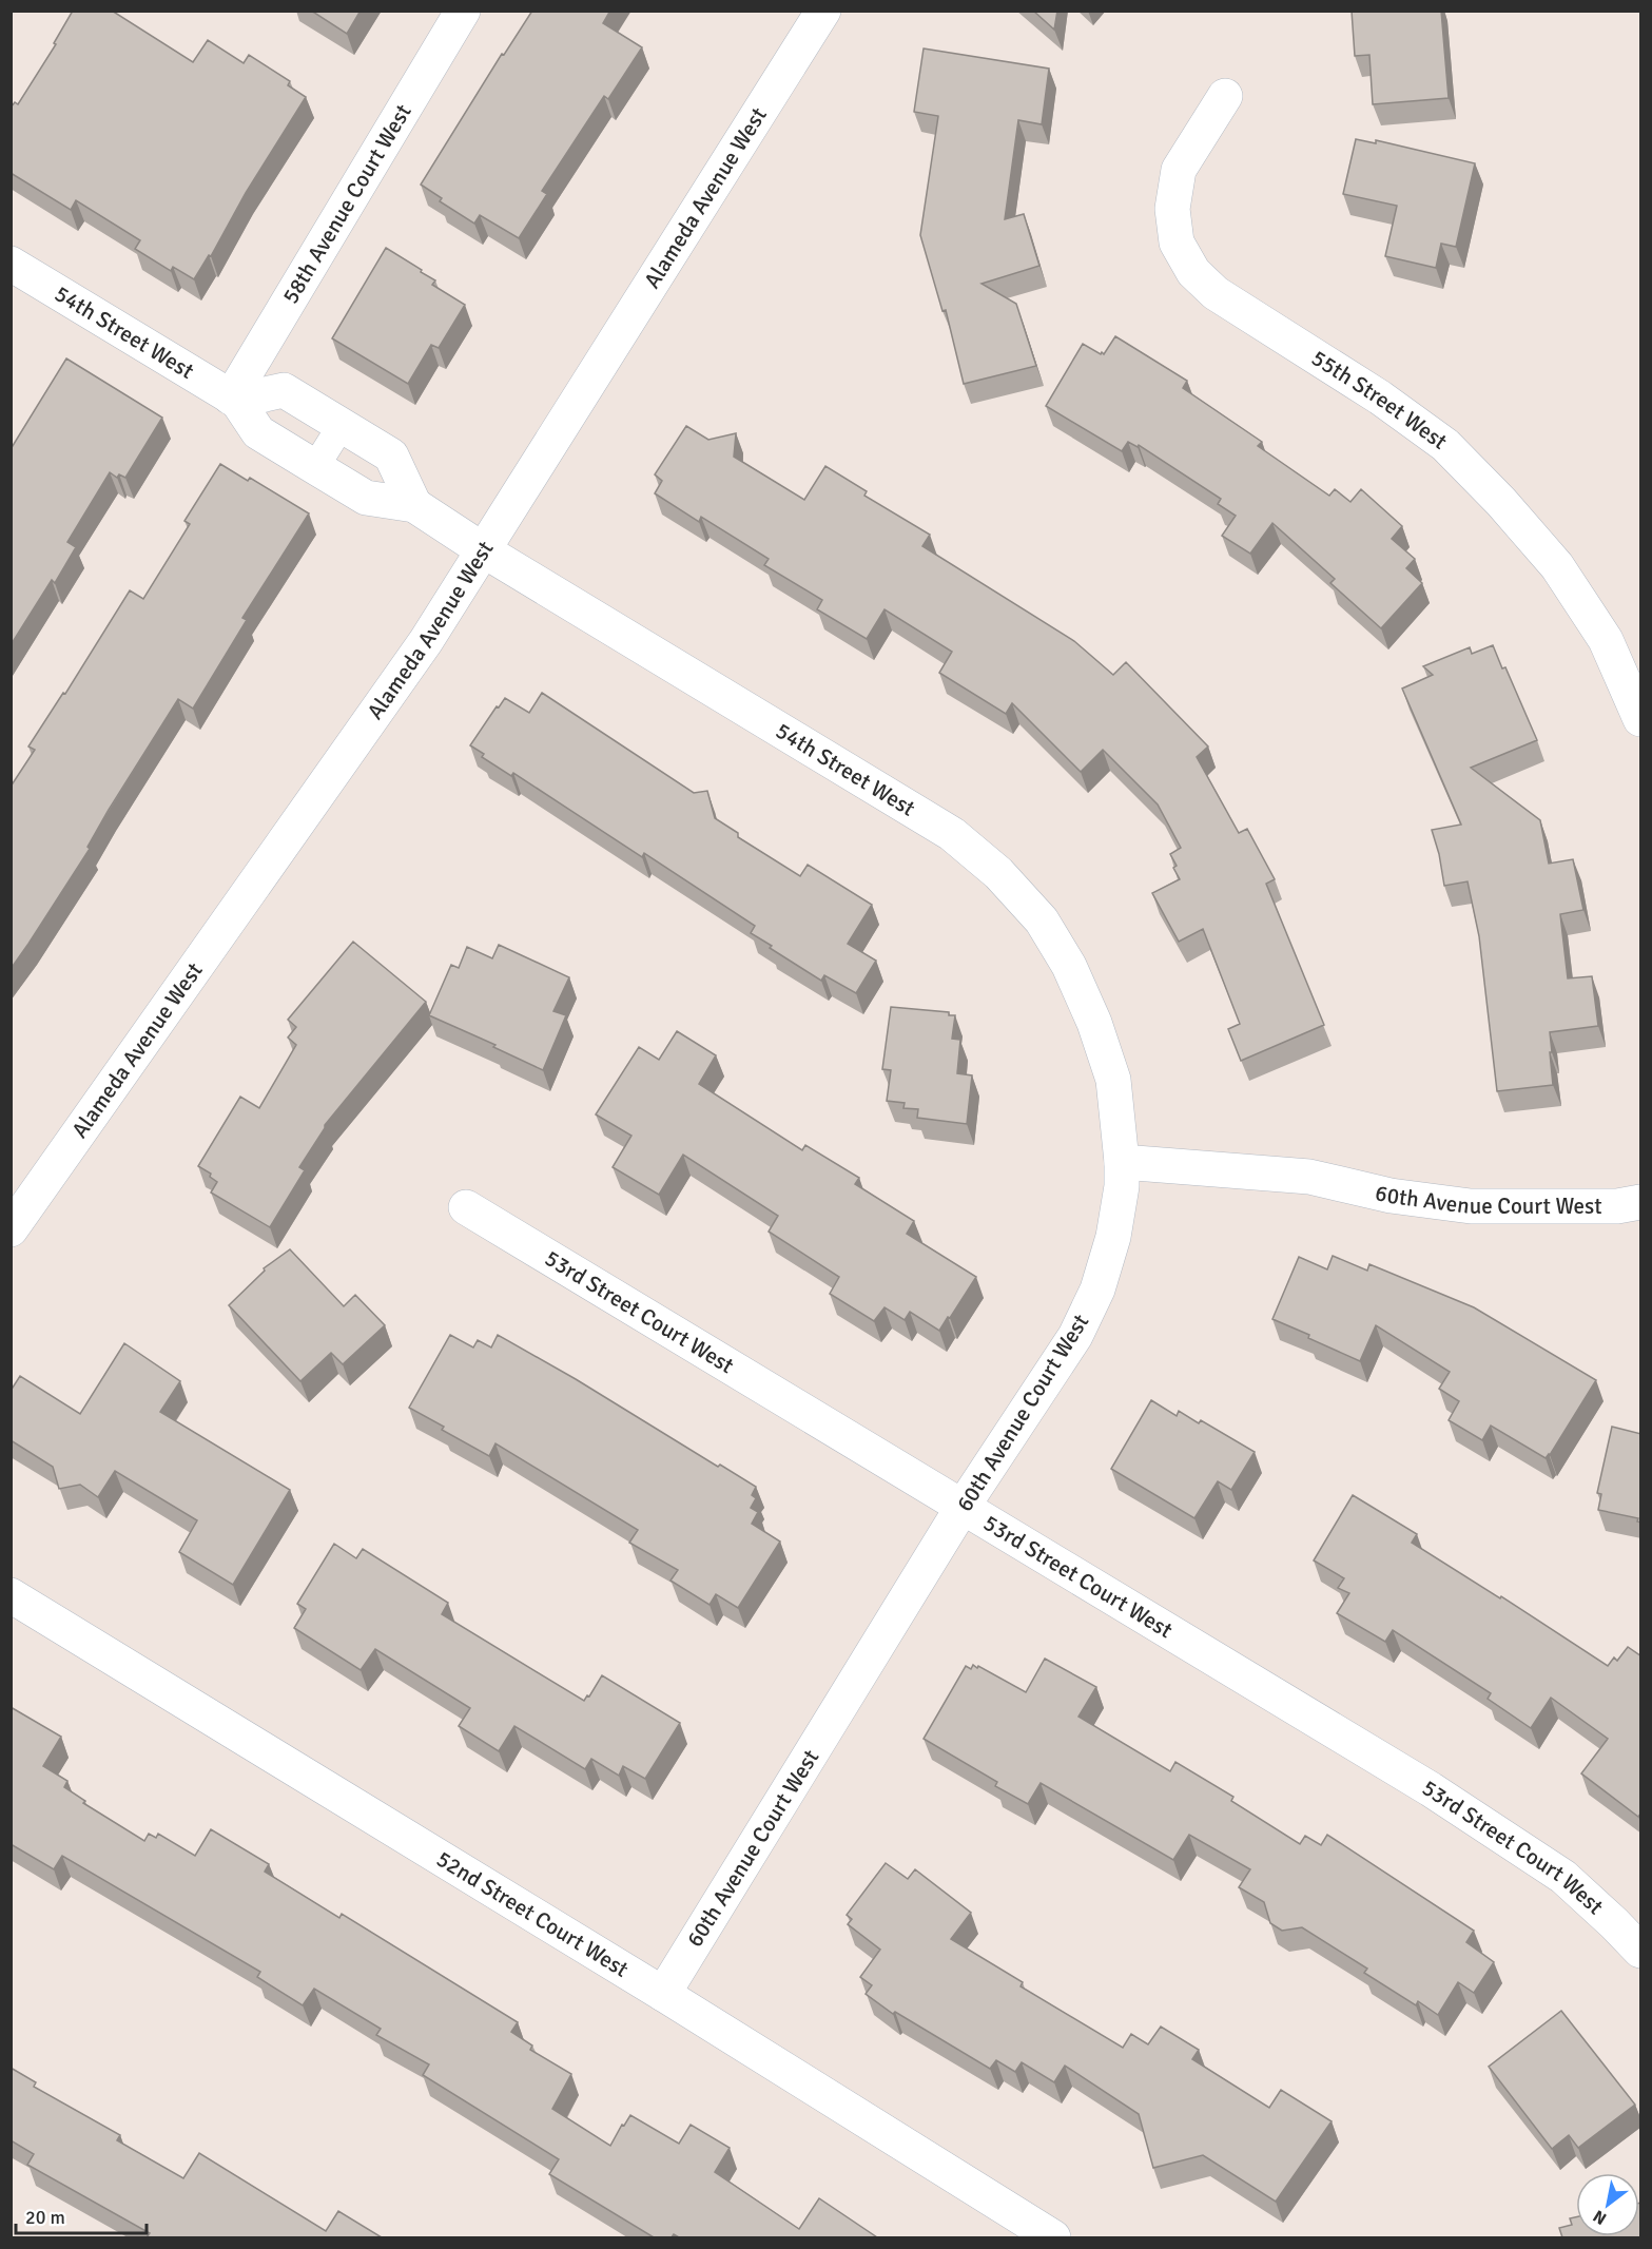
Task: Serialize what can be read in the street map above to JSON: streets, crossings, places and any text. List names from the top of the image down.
{
  "streets": {
    "street": [
      "Alameda Avenue West",
      "58th Avenue Court West",
      "54th Street West",
      "55th Street West",
      "60th Avenue Court West",
      "53rd Street Court West",
      "52nd Street Court West"
    ]
  },
  "crossings": [
    ["Alameda Avenue West", "54th Street West"],
    ["58th Avenue Court West", "54th Street West"],
    ["54th Street West", "60th Avenue Court West"],
    ["60th Avenue Court West", "53rd Street Court West"],
    ["60th Avenue Court West", "52nd Street Court West"]
  ],
  "scale_bar": "20 m",
  "north": "bottom left"
}
